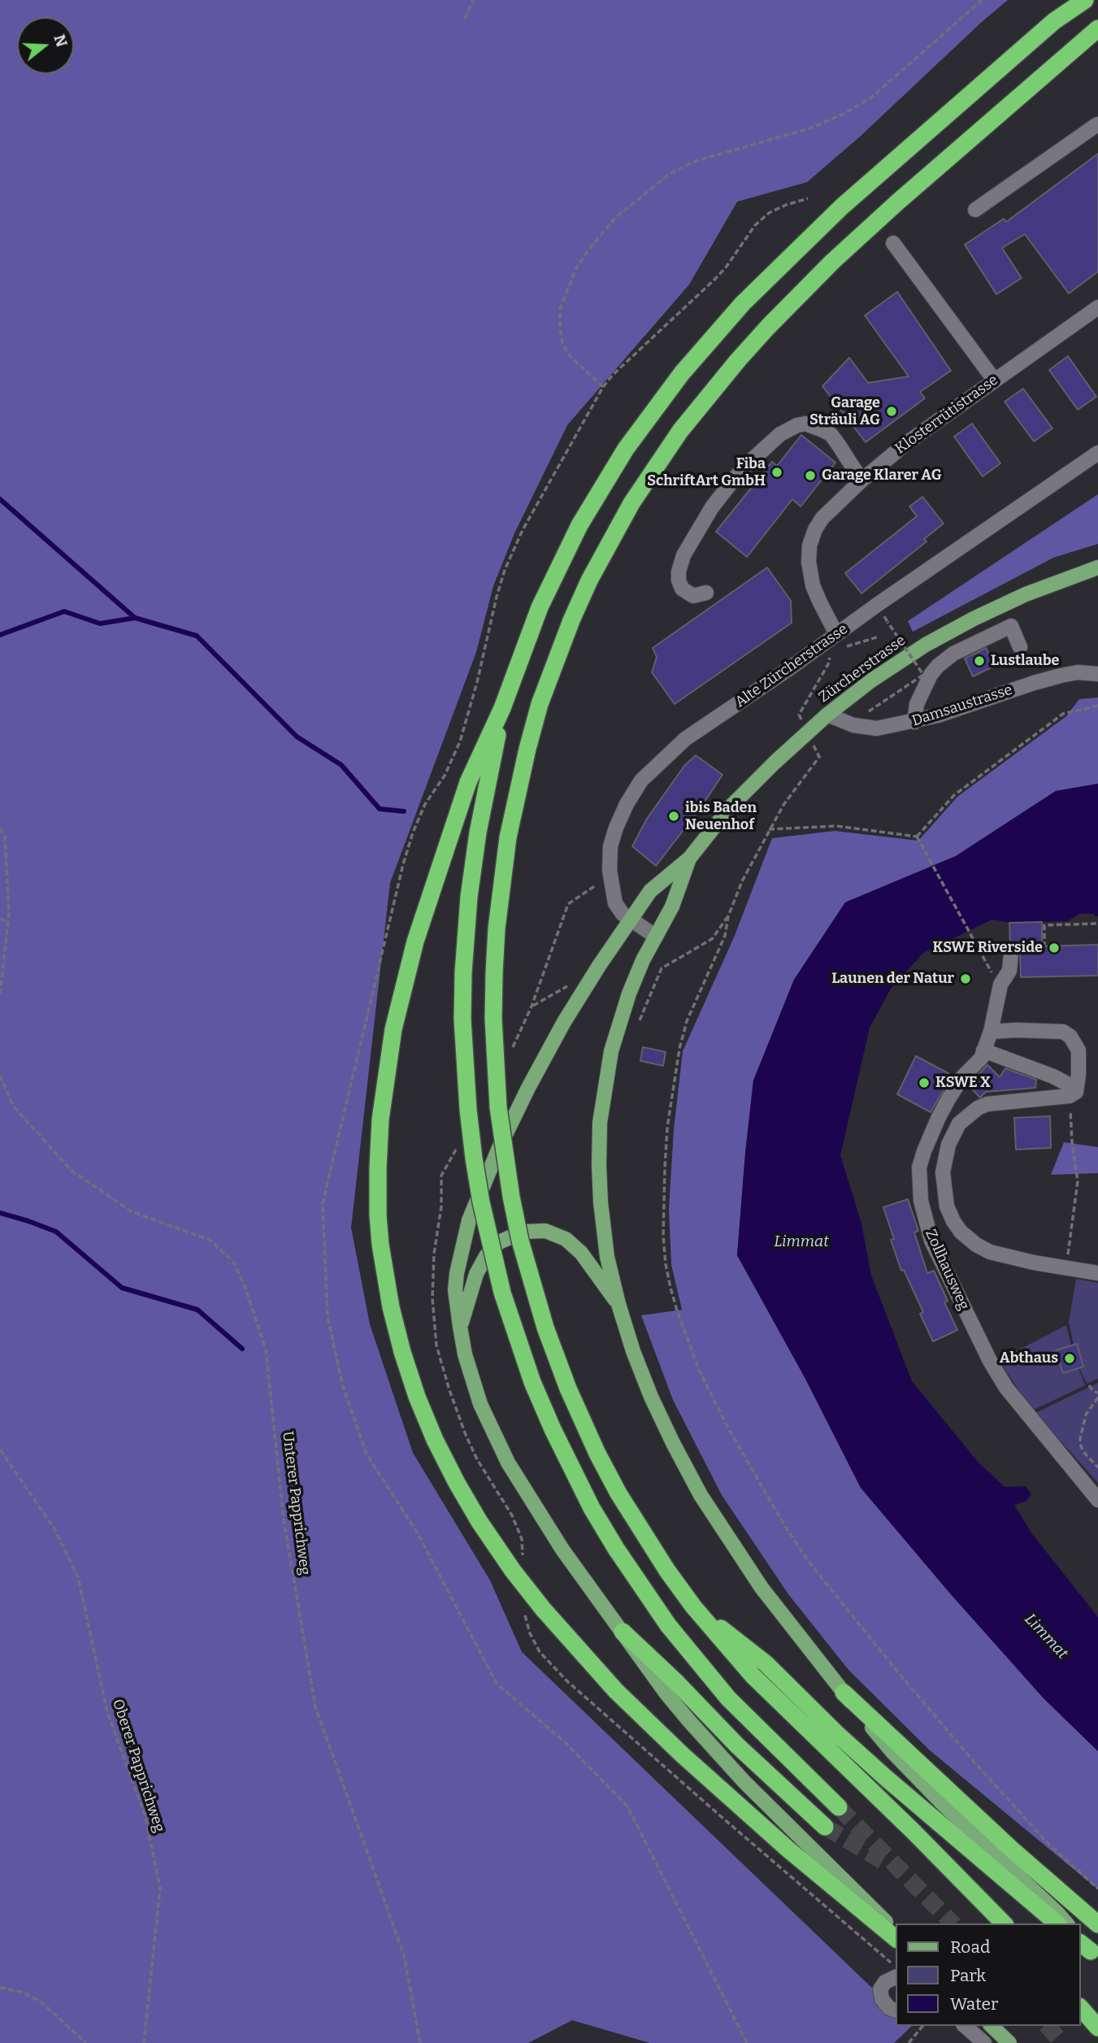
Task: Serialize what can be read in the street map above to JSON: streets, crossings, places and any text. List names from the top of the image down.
{
  "streets": {
    "main road": ["Zürcherstrasse"],
    "street": [
      "Klosterrütistrasse",
      "Alte Zürcherstrasse",
      "Damsaustrasse",
      "Zollhausweg"
    ],
    "path": ["Unterer Papprichweg", "Oberer Papprichweg"]
  },
  "crossings": [
    ["Klosterrütistrasse", "Alte Zürcherstrasse"],
    ["Zürcherstrasse", "Damsaustrasse"]
  ],
  "water": ["Limmat"],
  "places": [
    "Garage Sträuli AG",
    "Fiba SchriftArt GmbH",
    "Garage Klarer AG",
    "Lustlaube",
    "ibis Baden Neuenhof",
    "KSWE Riverside",
    "Launen der Natur",
    "KSWE X",
    "Abthaus"
  ],
  "legend": ["Road", "Park", "Water"],
  "north": "right"
}
